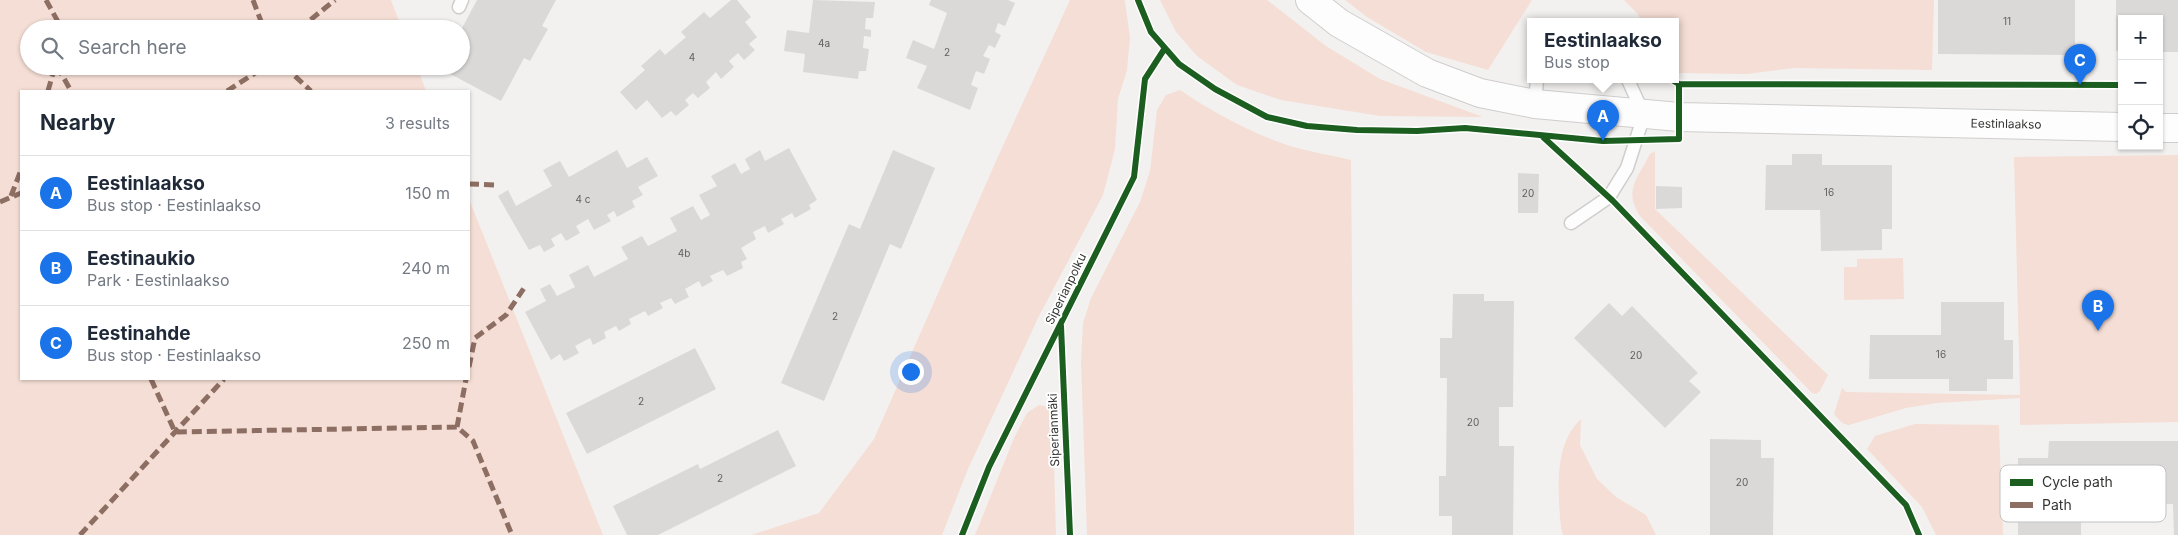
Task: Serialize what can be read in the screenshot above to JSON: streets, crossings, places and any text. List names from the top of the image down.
{
  "streets": {
    "street": ["Eestinlaakso"],
    "cycle path": ["Siperianpolku"]
  },
  "house_numbers": [
    "11",
    "4a",
    "2",
    "4",
    "16",
    "20",
    "4 c",
    "4b",
    "2",
    "16",
    "20",
    "2",
    "20",
    "2",
    "20"
  ],
  "legend": ["Cycle path", "Path"],
  "page": {
    "map_buttons": ["+", "−"],
    "popup": ["Eestinlaakso", "Bus stop"],
    "search": "Search here",
    "pins": ["C", "A", "B"],
    "heading": ["Nearby", "3 results"],
    "list": [
      {
        "mark": "A",
        "name": "Eestinlaakso",
        "note": "Bus stop · Eestinlaakso",
        "value": "150 m"
      },
      {
        "mark": "B",
        "name": "Eestinaukio",
        "note": "Park · Eestinlaakso",
        "value": "240 m"
      },
      {
        "mark": "C",
        "name": "Eestinahde",
        "note": "Bus stop · Eestinlaakso",
        "value": "250 m"
      }
    ]
  }
}
